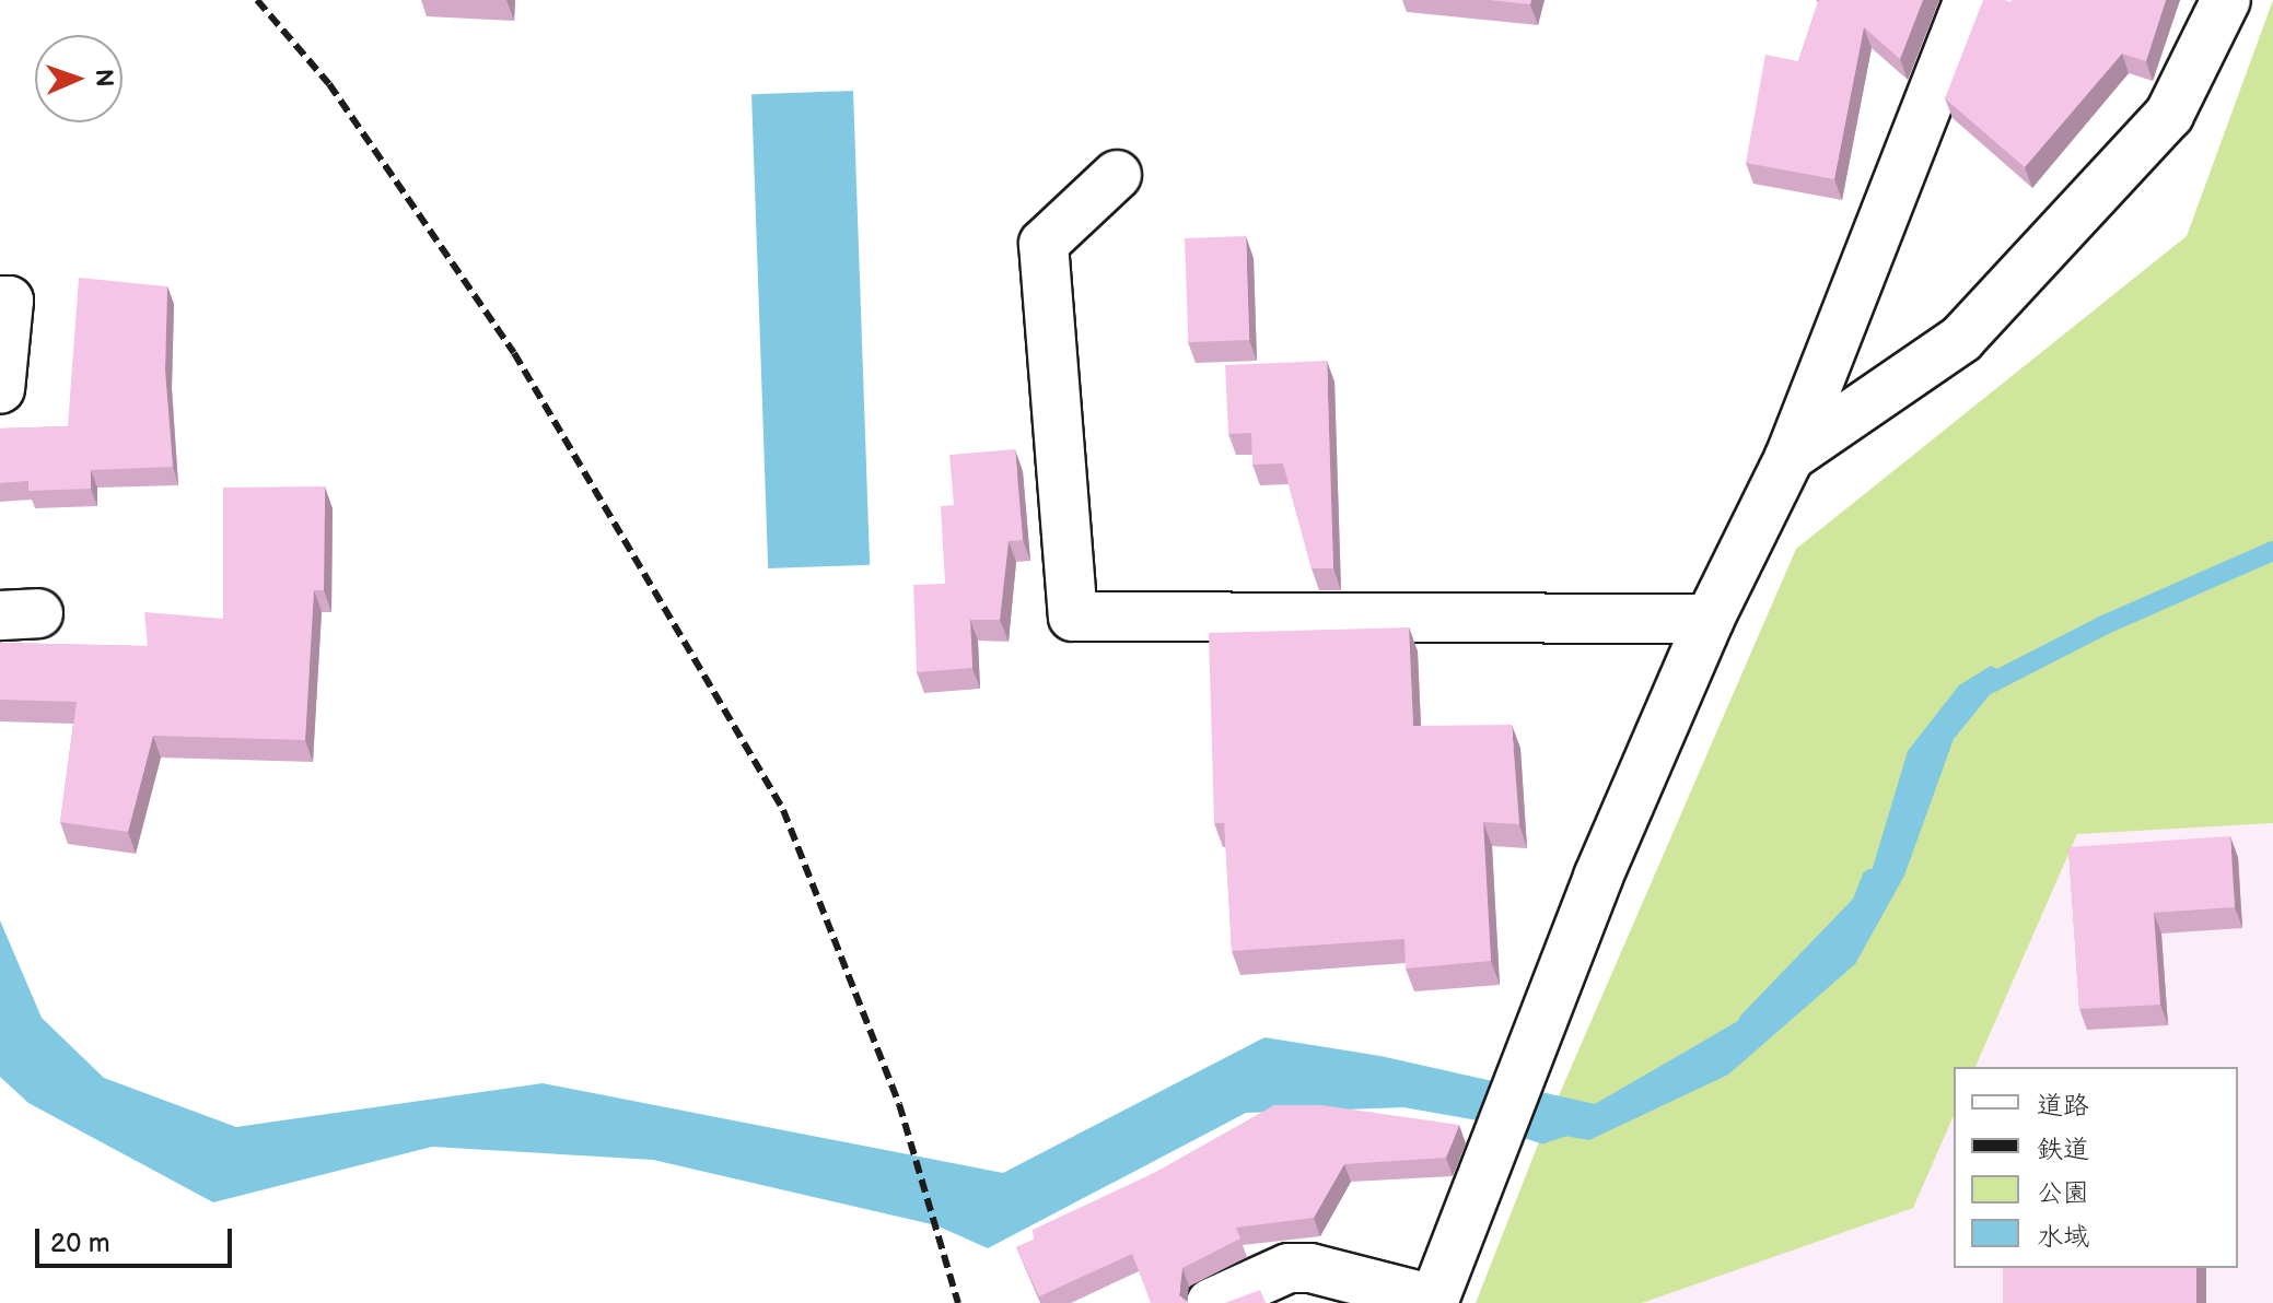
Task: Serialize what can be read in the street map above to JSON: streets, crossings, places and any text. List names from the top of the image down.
{
  "legend": [
    "道路",
    "鉄道",
    "公園",
    "水域"
  ],
  "scale_bar": "20 m",
  "north": "right"
}
